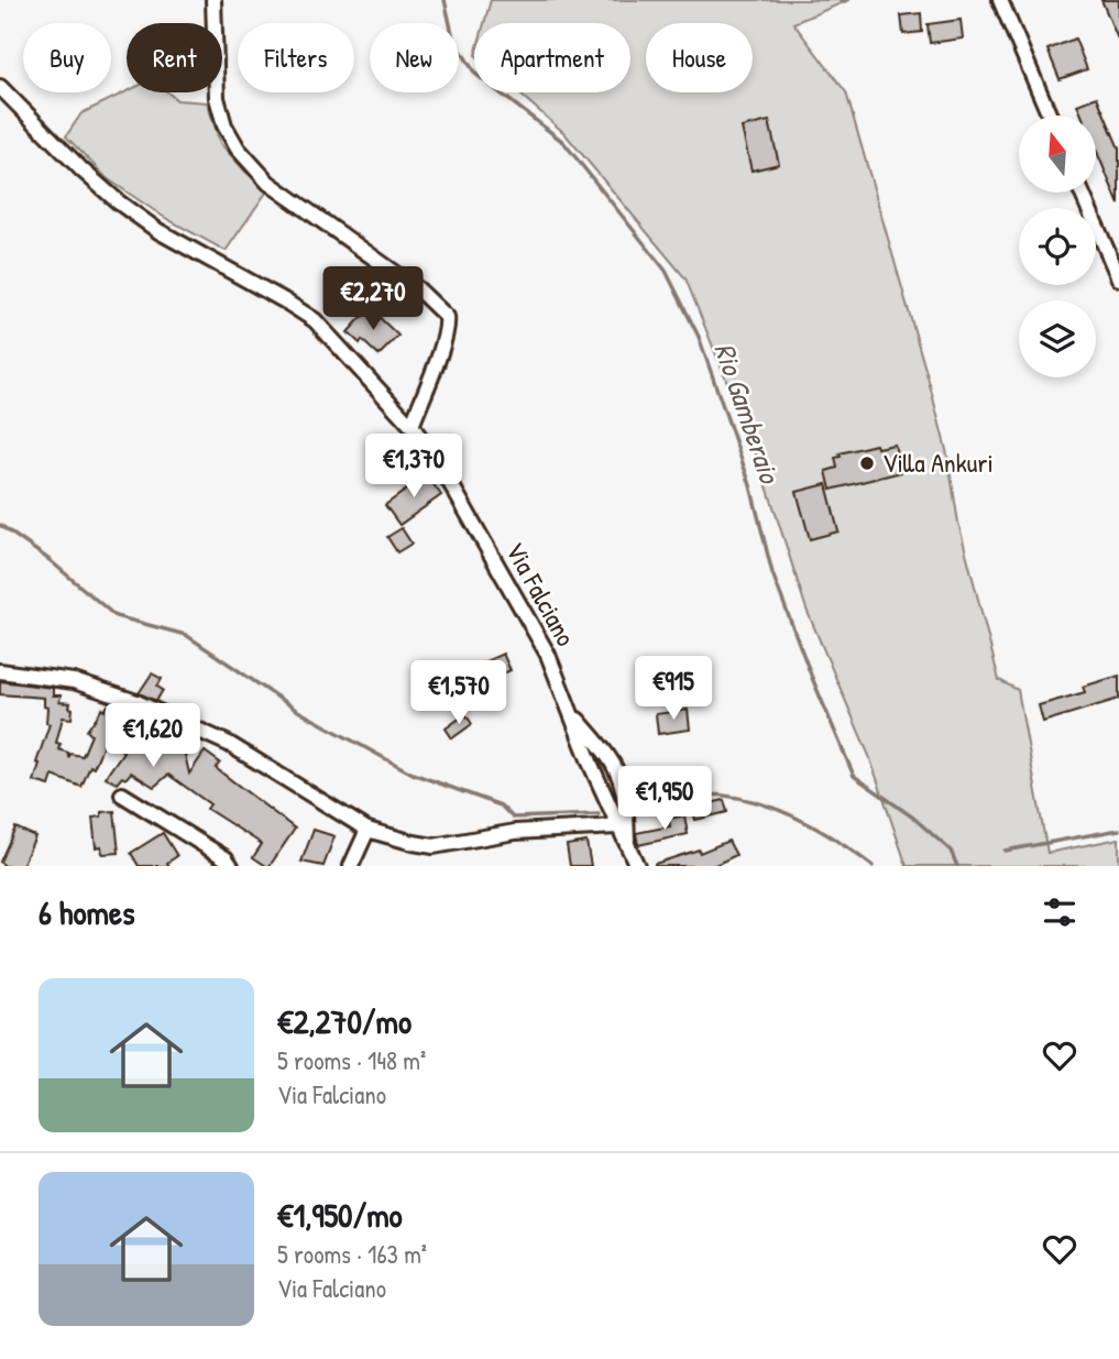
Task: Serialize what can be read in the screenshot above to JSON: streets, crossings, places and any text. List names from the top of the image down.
{
  "streets": {
    "street": ["Via Falciano"]
  },
  "water": ["Rio Gamberaio"],
  "places": ["Villa Ankuri"],
  "north": "top",
  "page": {
    "chip": [
      "Buy",
      "Rent",
      "Filters",
      "New",
      "Apartment",
      "House"
    ],
    "price": [
      "€2,270",
      "€1,370",
      "€915",
      "€1,570",
      "€1,620",
      "€1,950"
    ],
    "heading": "6 homes",
    "list": [
      {
        "name": "€2,270/mo",
        "note": "5 rooms · 148 m² · Via Falciano"
      },
      {
        "name": "€1,950/mo",
        "note": "5 rooms · 163 m² · Via Falciano"
      }
    ]
  }
}
